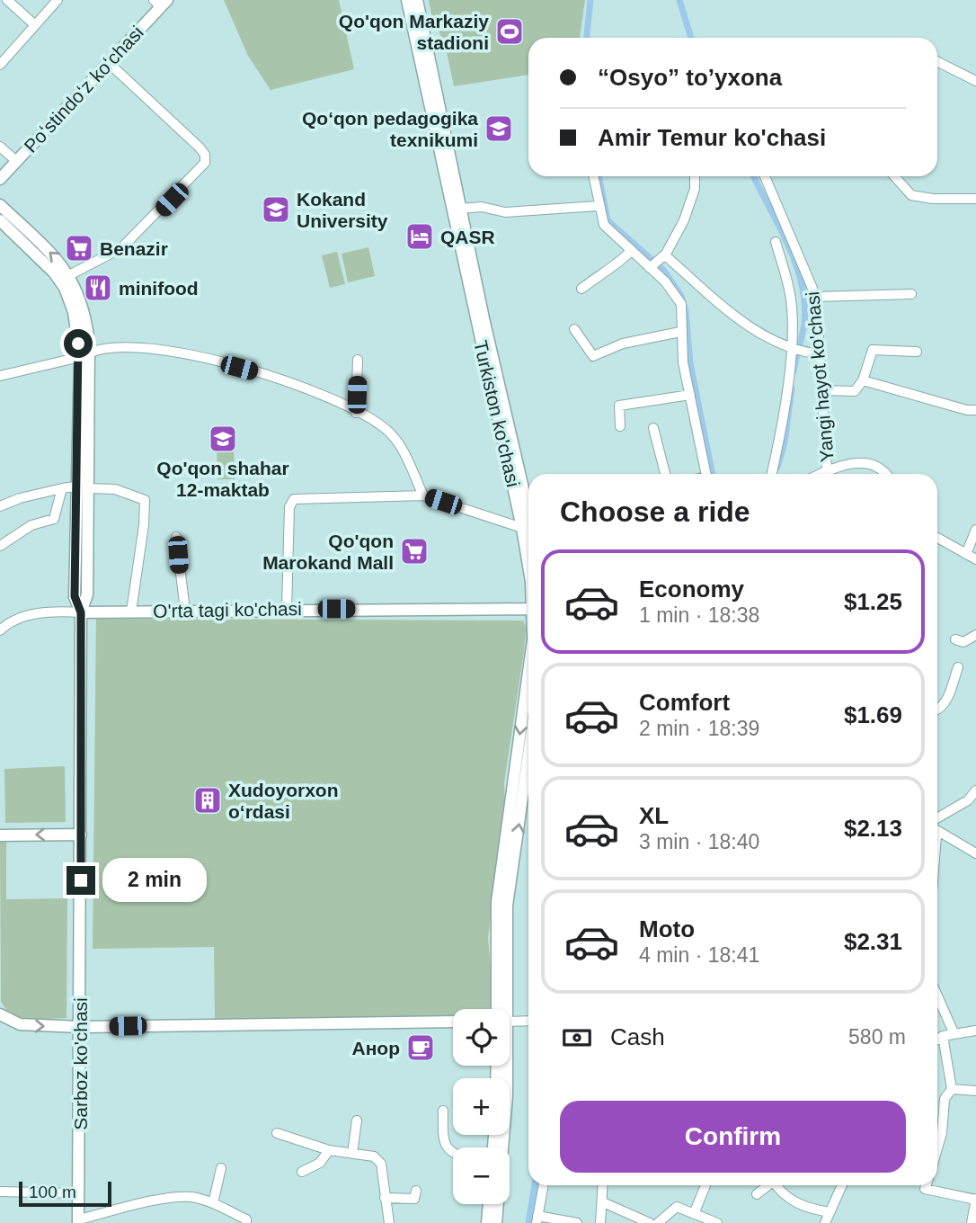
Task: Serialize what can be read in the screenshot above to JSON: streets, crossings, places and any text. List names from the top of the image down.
{
  "streets": {
    "main road": [
      "Poʻstindoʻz koʻchasi",
      "Turkiston ko'chasi",
      "O'rta tagi ko'chasi",
      "Sarboz ko'chasi"
    ],
    "street": ["Yangi hayot ko'chasi"]
  },
  "crossings": [
    ["O'rta tagi ko'chasi", "Sarboz ko'chasi"]
  ],
  "places": {
    "sports": ["Qo'qon Markaziy stadioni"],
    "school or university": ["Qo‘qon pedagogika texnikumi", "Kokand University", "Qo'qon shahar 12-maktab"],
    "hotel": ["QASR"],
    "supermarket": ["Benazir", "Qo'qon Marokand Mall"],
    "restaurant": ["minifood"],
    "building": ["Xudoyorxon oʻrdasi"],
    "cafe": ["Анор"]
  },
  "scale_bar": "100 m",
  "page": {
    "banner": ["“Osyo” to’yxona", "Amir Temur ko'chasi"],
    "heading": "Choose a ride",
    "list": [
      {
        "name": "Economy",
        "note": "1 min · 18:38",
        "value": "$1.25"
      },
      {
        "name": "Comfort",
        "note": "2 min · 18:39",
        "value": "$1.69"
      },
      {
        "name": "XL",
        "note": "3 min · 18:40",
        "value": "$2.13"
      },
      {
        "name": "Moto",
        "note": "4 min · 18:41",
        "value": "$2.31"
      }
    ],
    "bubble": "2 min",
    "pay": ["Cash", "580 m"],
    "map_buttons": ["+", "−"],
    "buttons": "Confirm",
    "scale": "100 m"
  }
}
